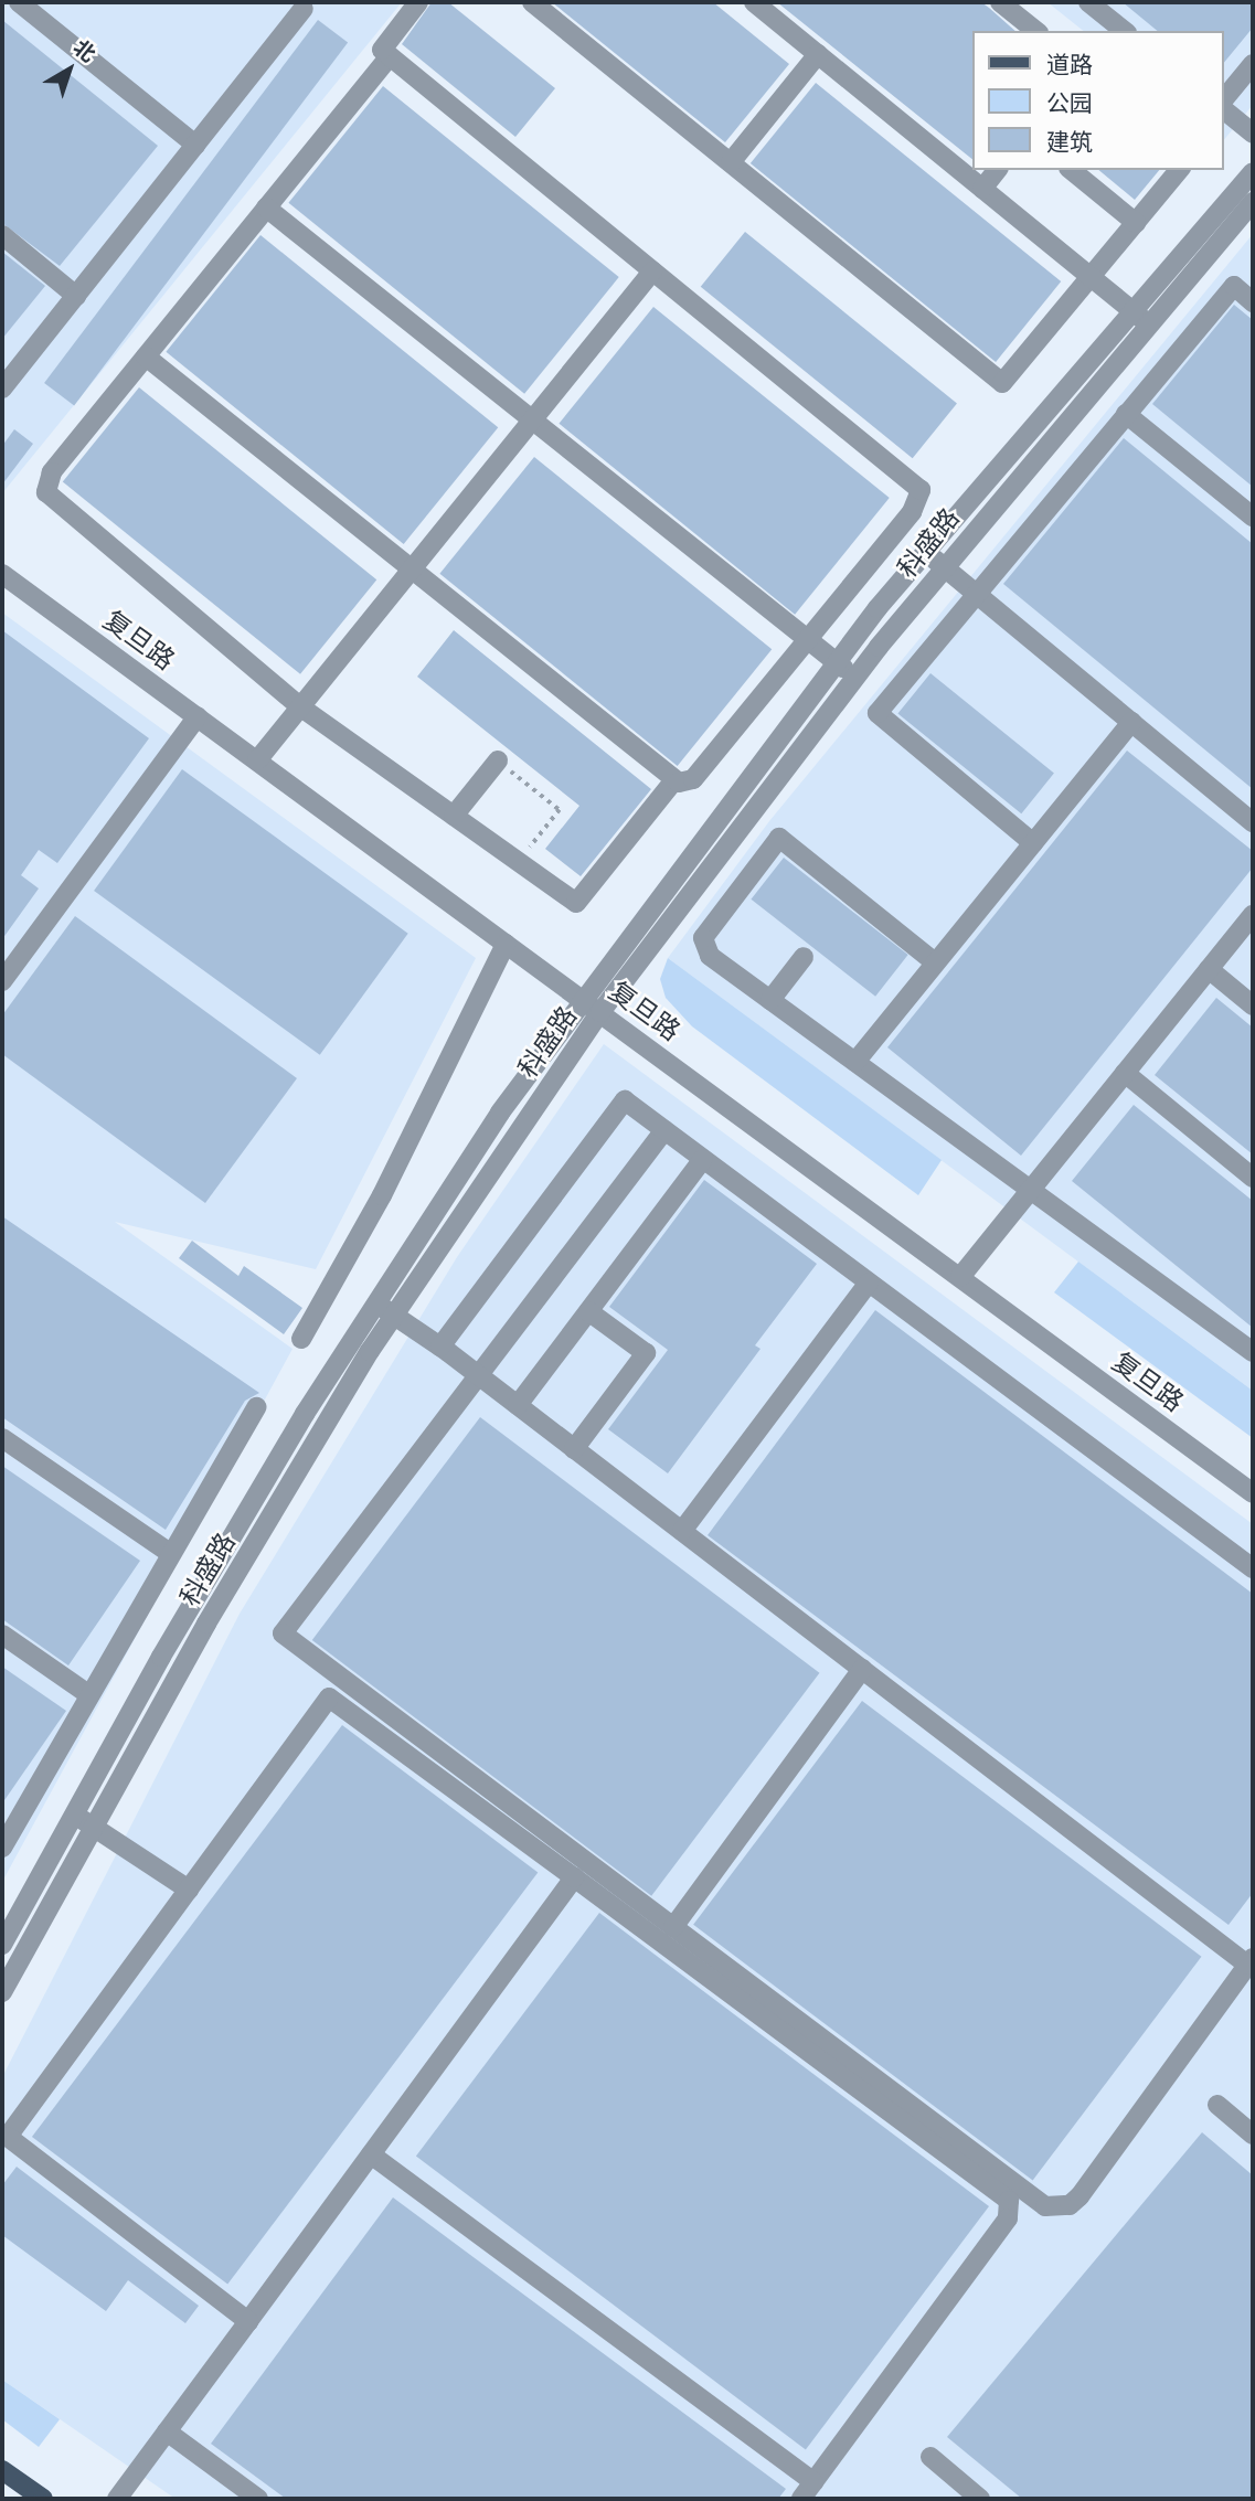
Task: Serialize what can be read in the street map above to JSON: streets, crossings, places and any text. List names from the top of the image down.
{
  "streets": {
    "street": ["科盛路", "复旦路"]
  },
  "crossings": [
    ["科盛路", "复旦路"]
  ],
  "legend": ["道路", "公园", "建筑"],
  "north": "top right"
}
